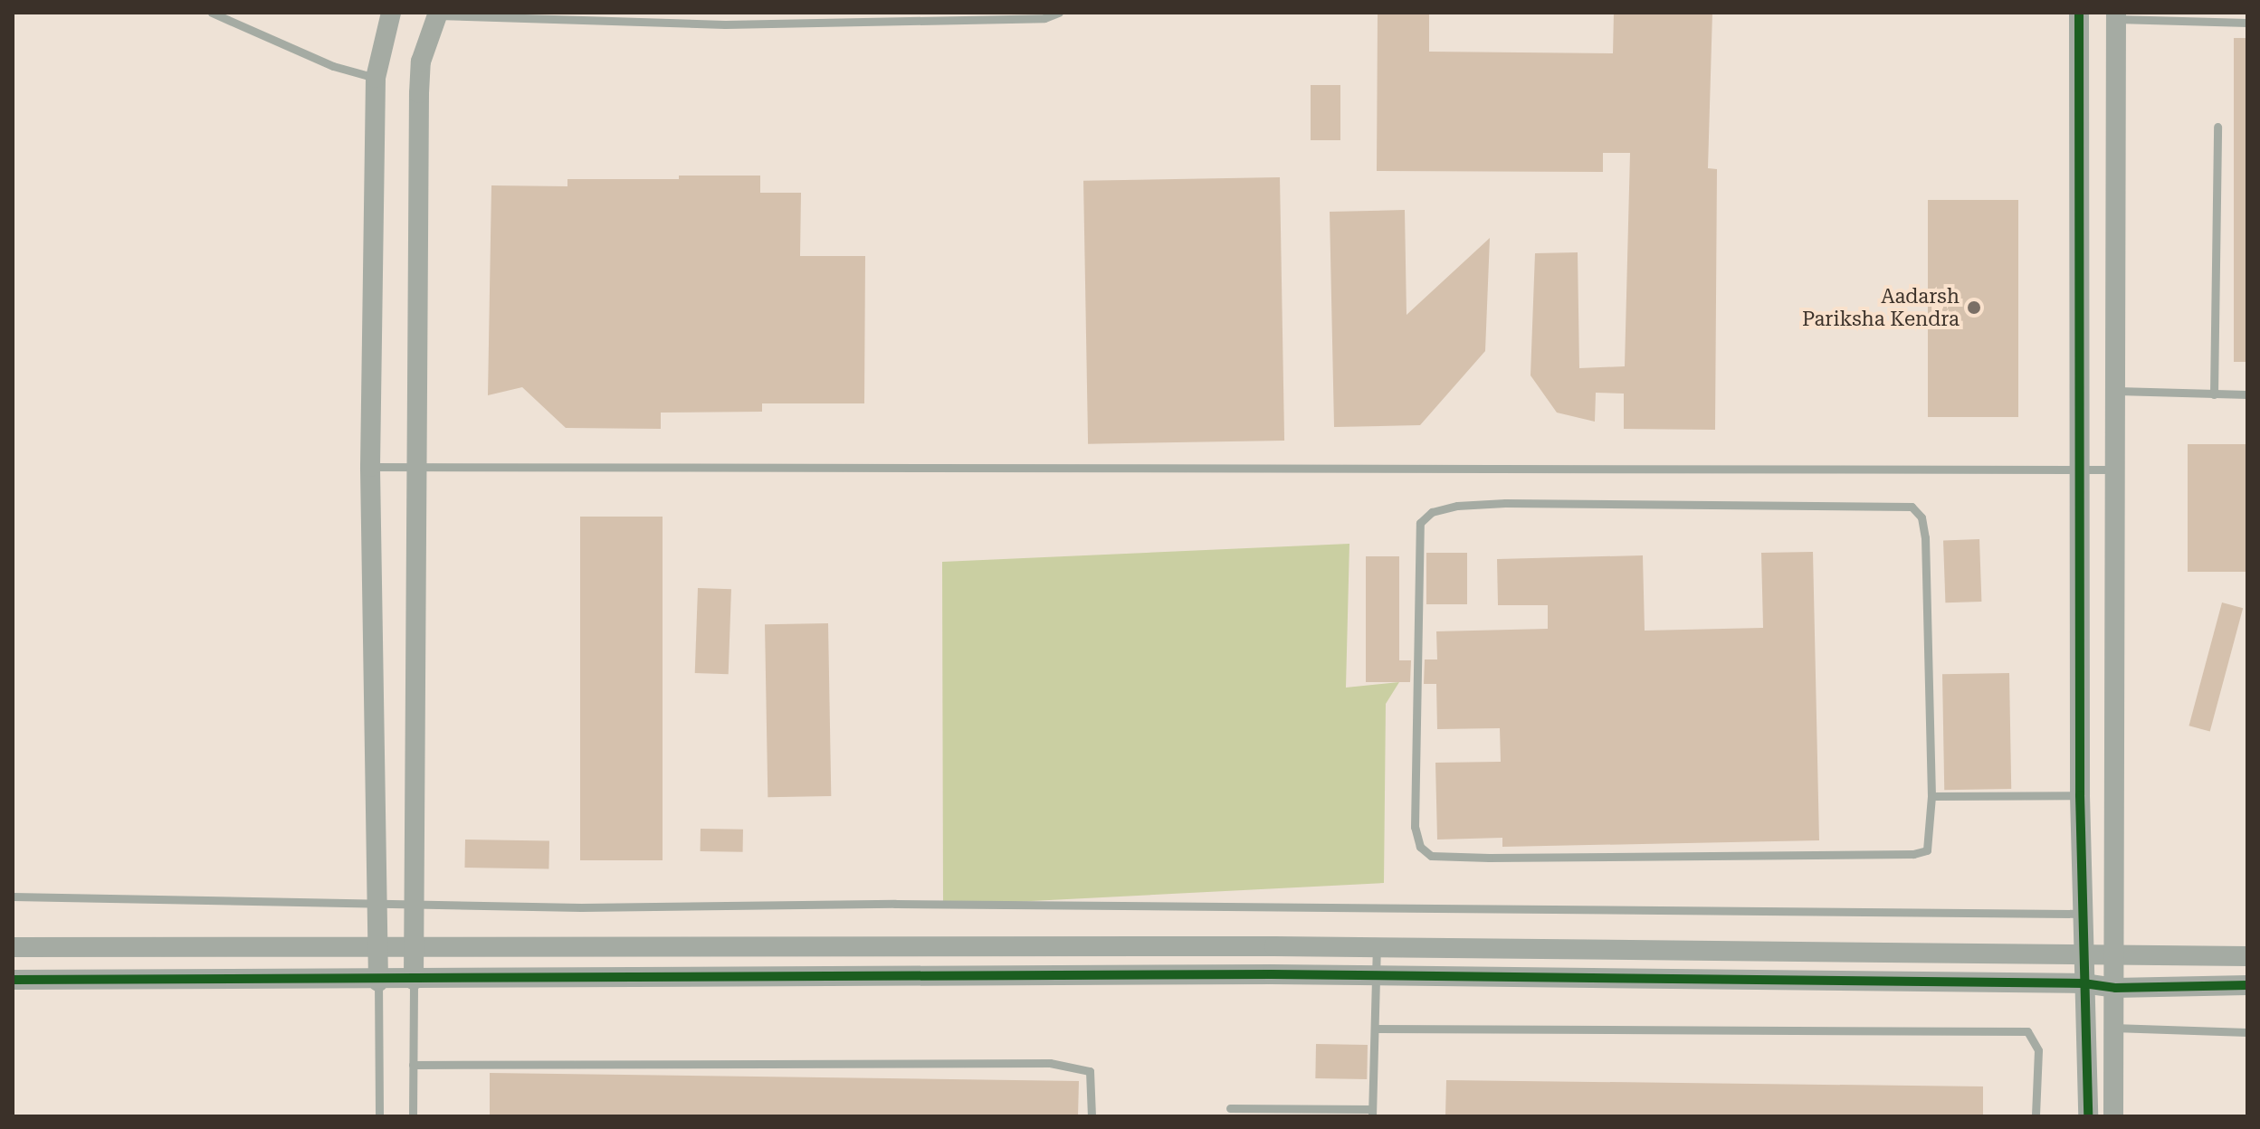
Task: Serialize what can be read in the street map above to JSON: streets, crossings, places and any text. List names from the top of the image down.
{
  "places": ["Aadarsh Pariksha Kendra"]
}
